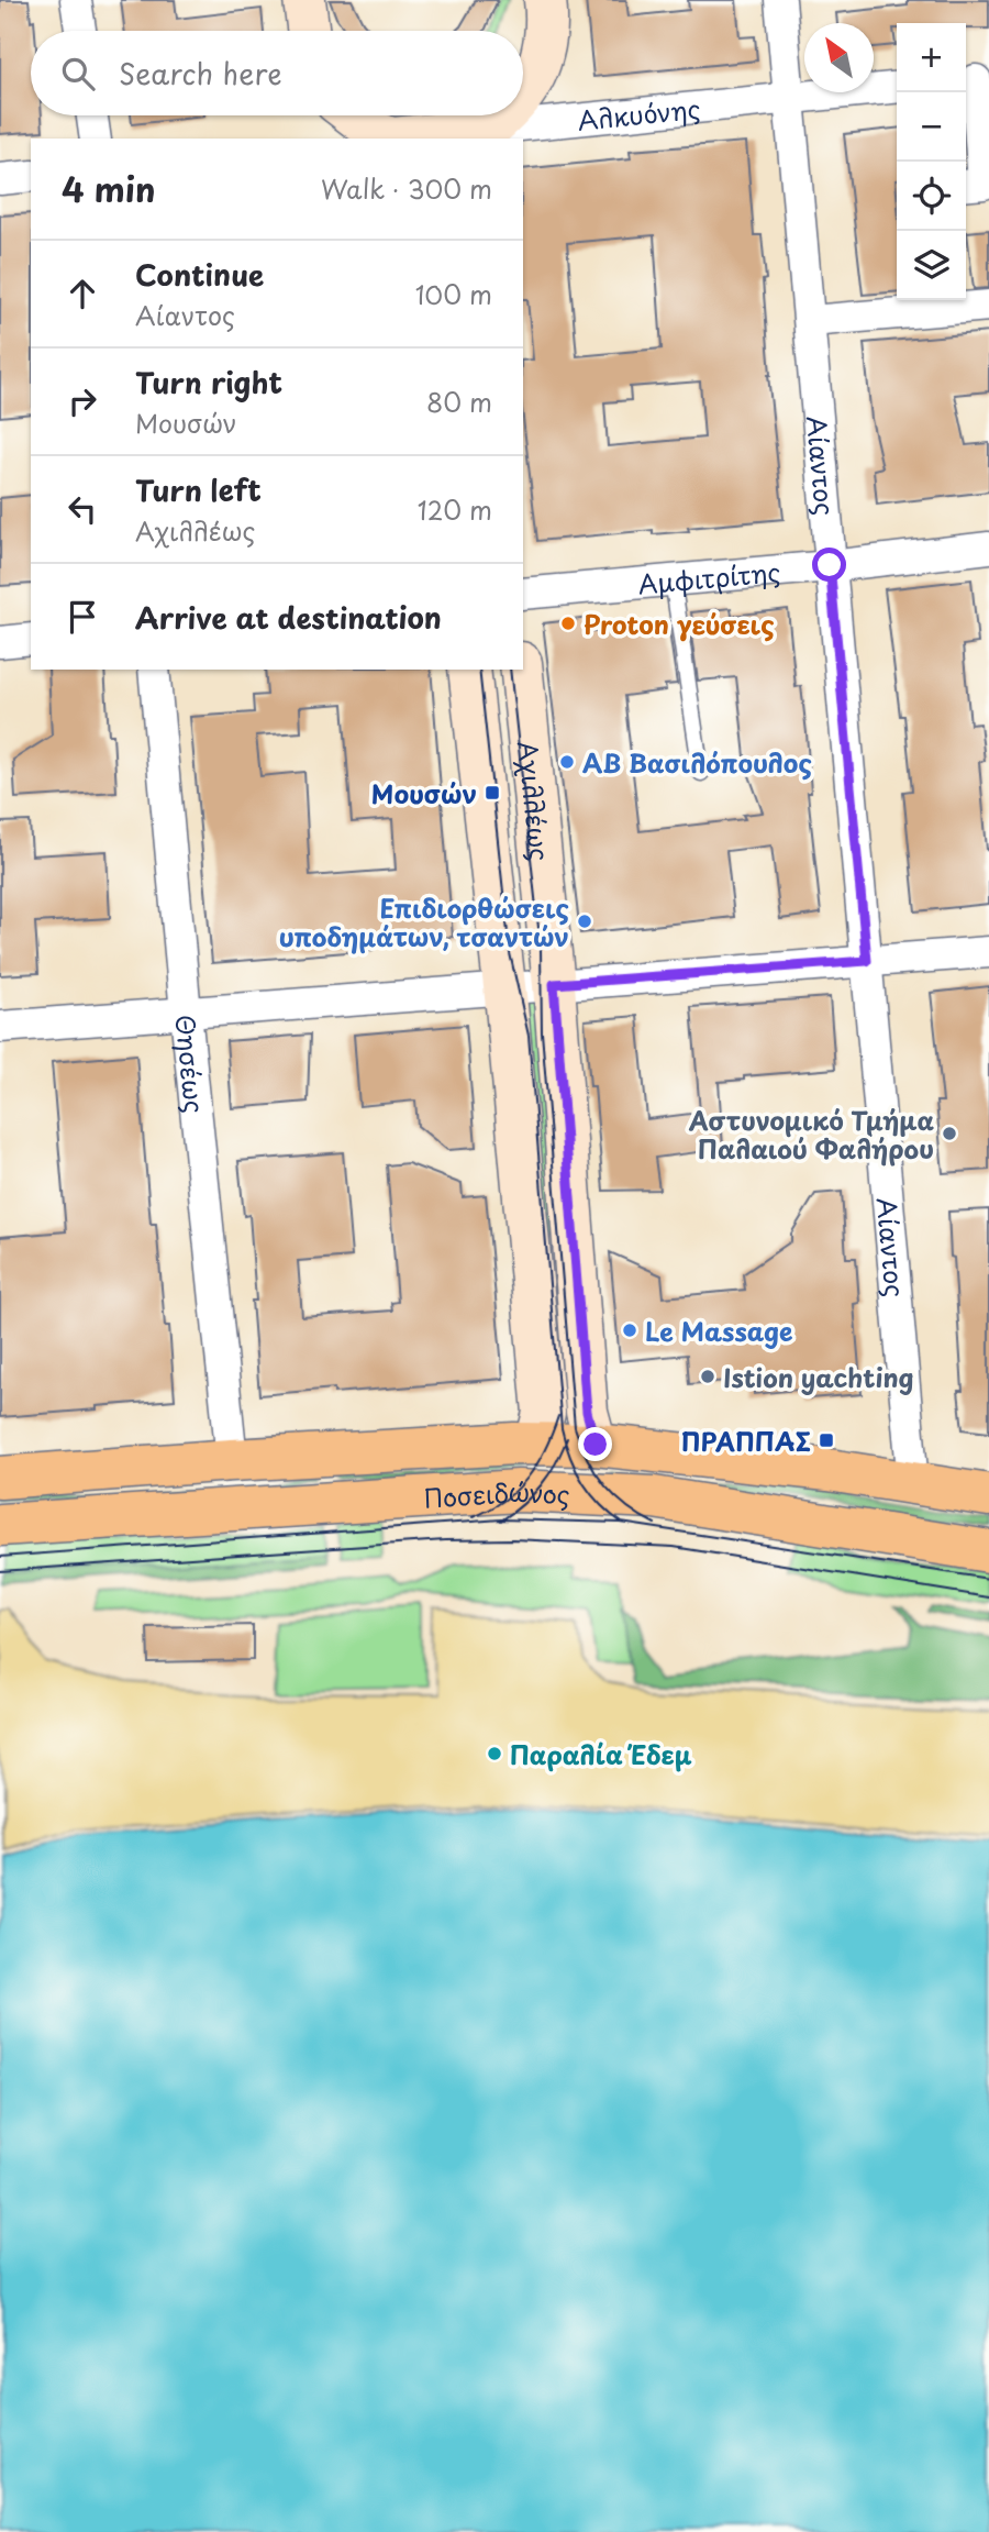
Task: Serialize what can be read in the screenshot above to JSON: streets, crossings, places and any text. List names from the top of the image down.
{
  "streets": {
    "highway": ["Ποσειδώνος"],
    "main road": ["Αλκυόνης", "Αχιλλέως"],
    "street": ["Αίαντος", "Αμφιτρίτης", "Θησέως"]
  },
  "crossings": [
    ["Αλκυόνης", "Αίαντος"],
    ["Αίαντος", "Αμφιτρίτης"],
    ["Αίαντος", "Ποσειδώνος"],
    ["Αχιλλέως", "Ποσειδώνος"],
    ["Θησέως", "Ποσειδώνος"]
  ],
  "places": {
    "other": [
      "Proton γεύσεις",
      "ΑΒ Βασιλόπουλος",
      "Επιδιορθώσεις υποδημάτων, τσαντών",
      "Αστυνομικό Τμήμα Παλαιού Φαλήρου",
      "Le Massage",
      "Istion yachting",
      "Παραλία Έδεμ"
    ],
    "transit": ["Μουσών", "ΠΡΑΠΠΑΣ"]
  },
  "north": "top left",
  "page": {
    "map_buttons": ["+", "−"],
    "search": "Search here",
    "heading": ["4 min", "Walk · 300 m"],
    "list": [
      ["Continue", "Αίαντος", "100 m"],
      ["Turn right", "Μουσών", "80 m"],
      ["Turn left", "Αχιλλέως", "120 m"],
      "Arrive at destination"
    ]
  }
}
